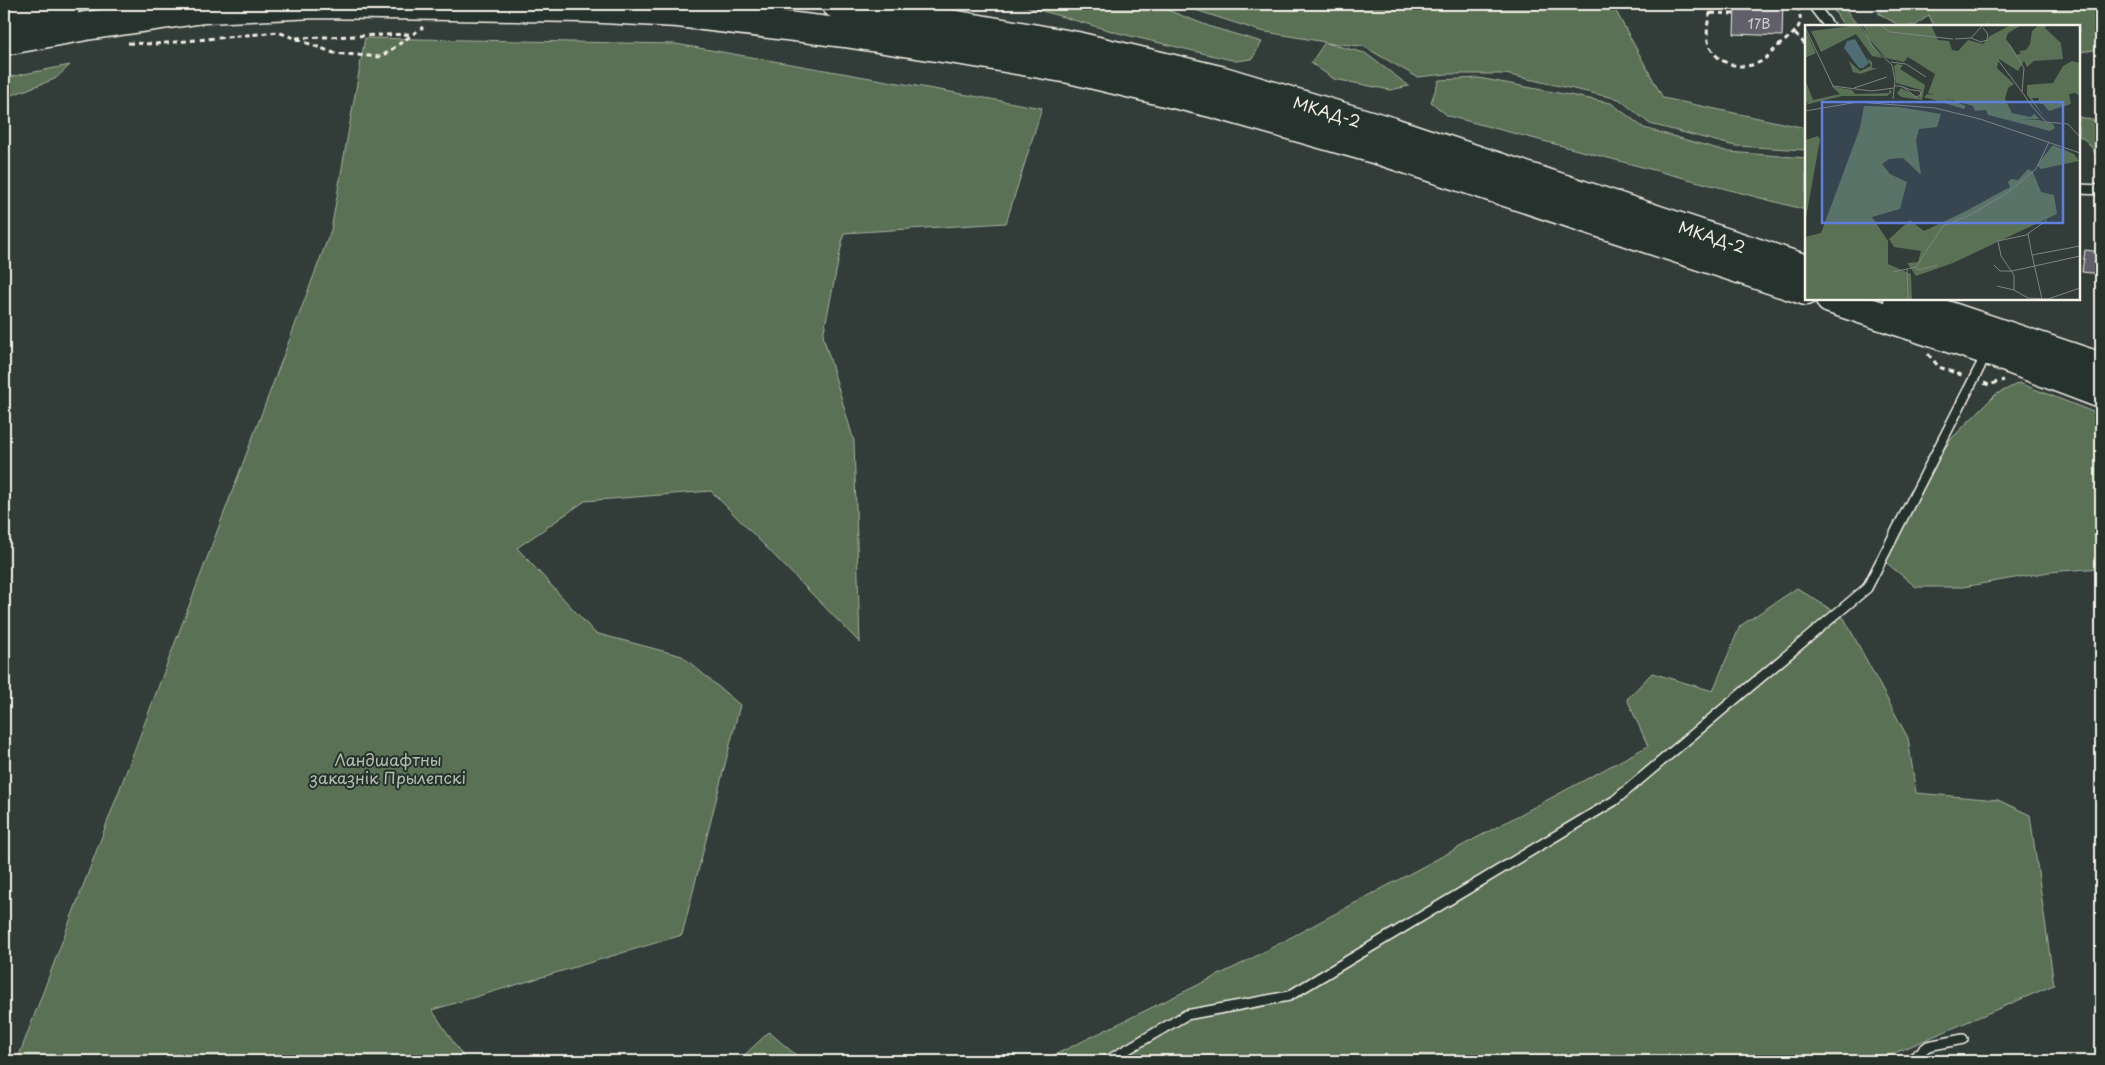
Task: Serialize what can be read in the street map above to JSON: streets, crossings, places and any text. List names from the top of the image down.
{
  "streets": {
    "highway": ["МКАД-2"]
  },
  "parks": ["Ландшафтны заказнік Прылепскі"],
  "house_numbers": ["17В"]
}
